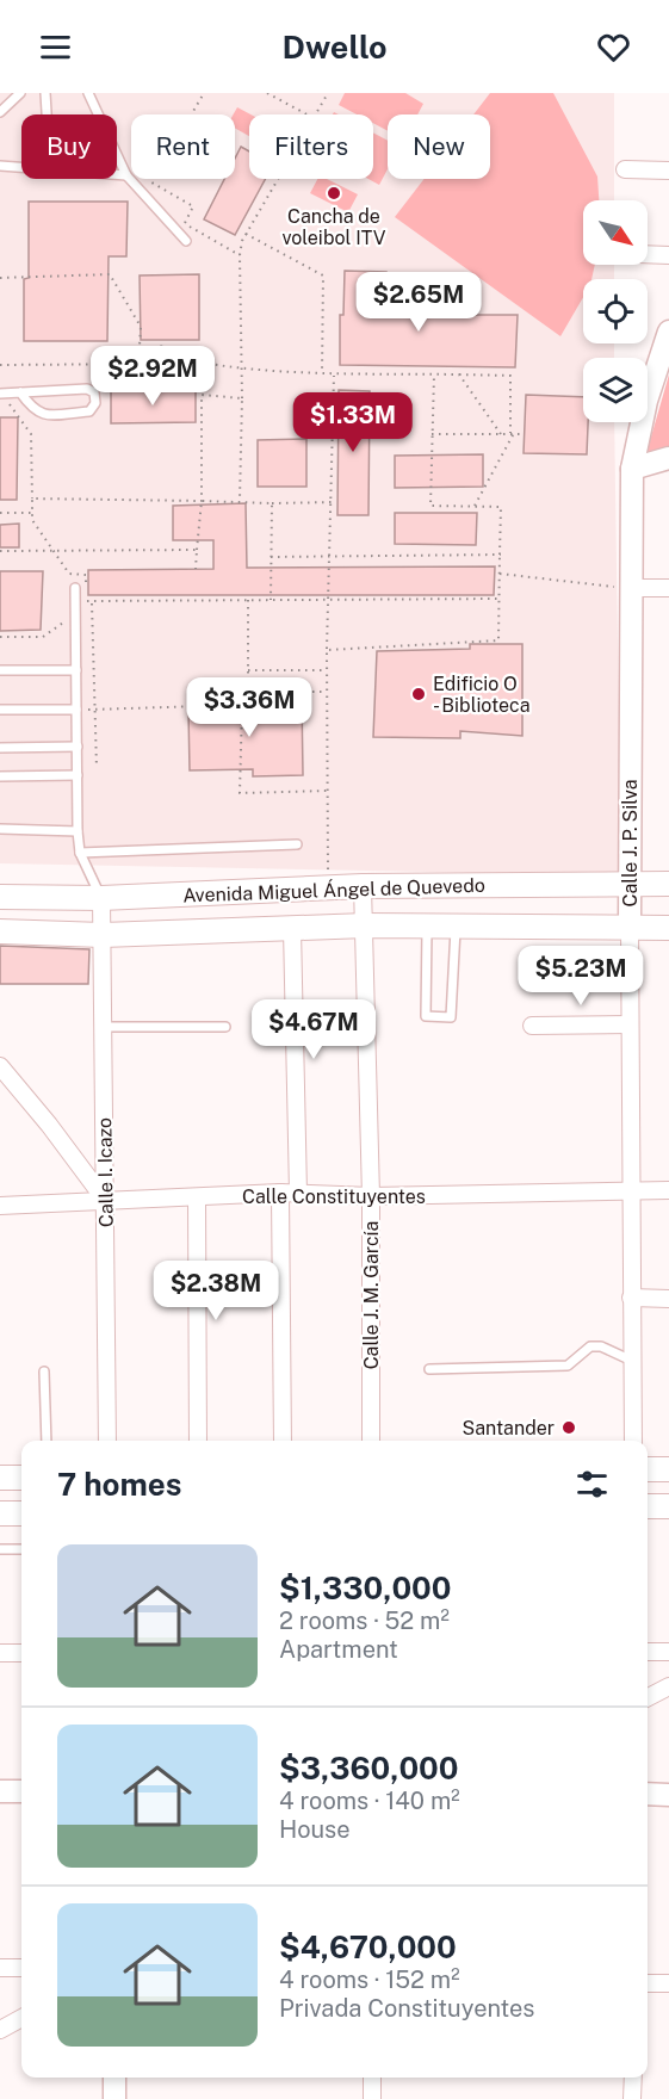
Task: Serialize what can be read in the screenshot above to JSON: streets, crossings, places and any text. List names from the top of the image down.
{
  "streets": {
    "main road": ["Avenida Miguel Ángel de Quevedo"],
    "street": [
      "Calle J. P. Silva",
      "Calle I. Icazo",
      "Calle Constituyentes",
      "Calle J. M. García"
    ]
  },
  "crossings": [
    ["Calle J. P. Silva", "Avenida Miguel Ángel de Quevedo"],
    ["Calle J. P. Silva", "Calle Constituyentes"],
    ["Avenida Miguel Ángel de Quevedo", "Calle I. Icazo"],
    ["Avenida Miguel Ángel de Quevedo", "Calle J. M. García"],
    ["Calle I. Icazo", "Calle Constituyentes"],
    ["Calle Constituyentes", "Calle J. M. García"]
  ],
  "places": ["Cancha de voleibol ITV", "Edificio O - Biblioteca", "Santander"],
  "north": "bottom right",
  "page": {
    "header": "Dwello",
    "chip": [
      "Buy",
      "Rent",
      "Filters",
      "New"
    ],
    "price": [
      "$2.65M",
      "$2.92M",
      "$1.33M",
      "$3.36M",
      "$5.23M",
      "$4.67M",
      "$2.38M"
    ],
    "heading": "7 homes",
    "list": [
      {
        "name": "$1,330,000",
        "note": "2 rooms · 52 m² · Apartment"
      },
      {
        "name": "$3,360,000",
        "note": "4 rooms · 140 m² · House"
      },
      {
        "name": "$4,670,000",
        "note": "4 rooms · 152 m² · Privada Constituyentes"
      }
    ]
  }
}
